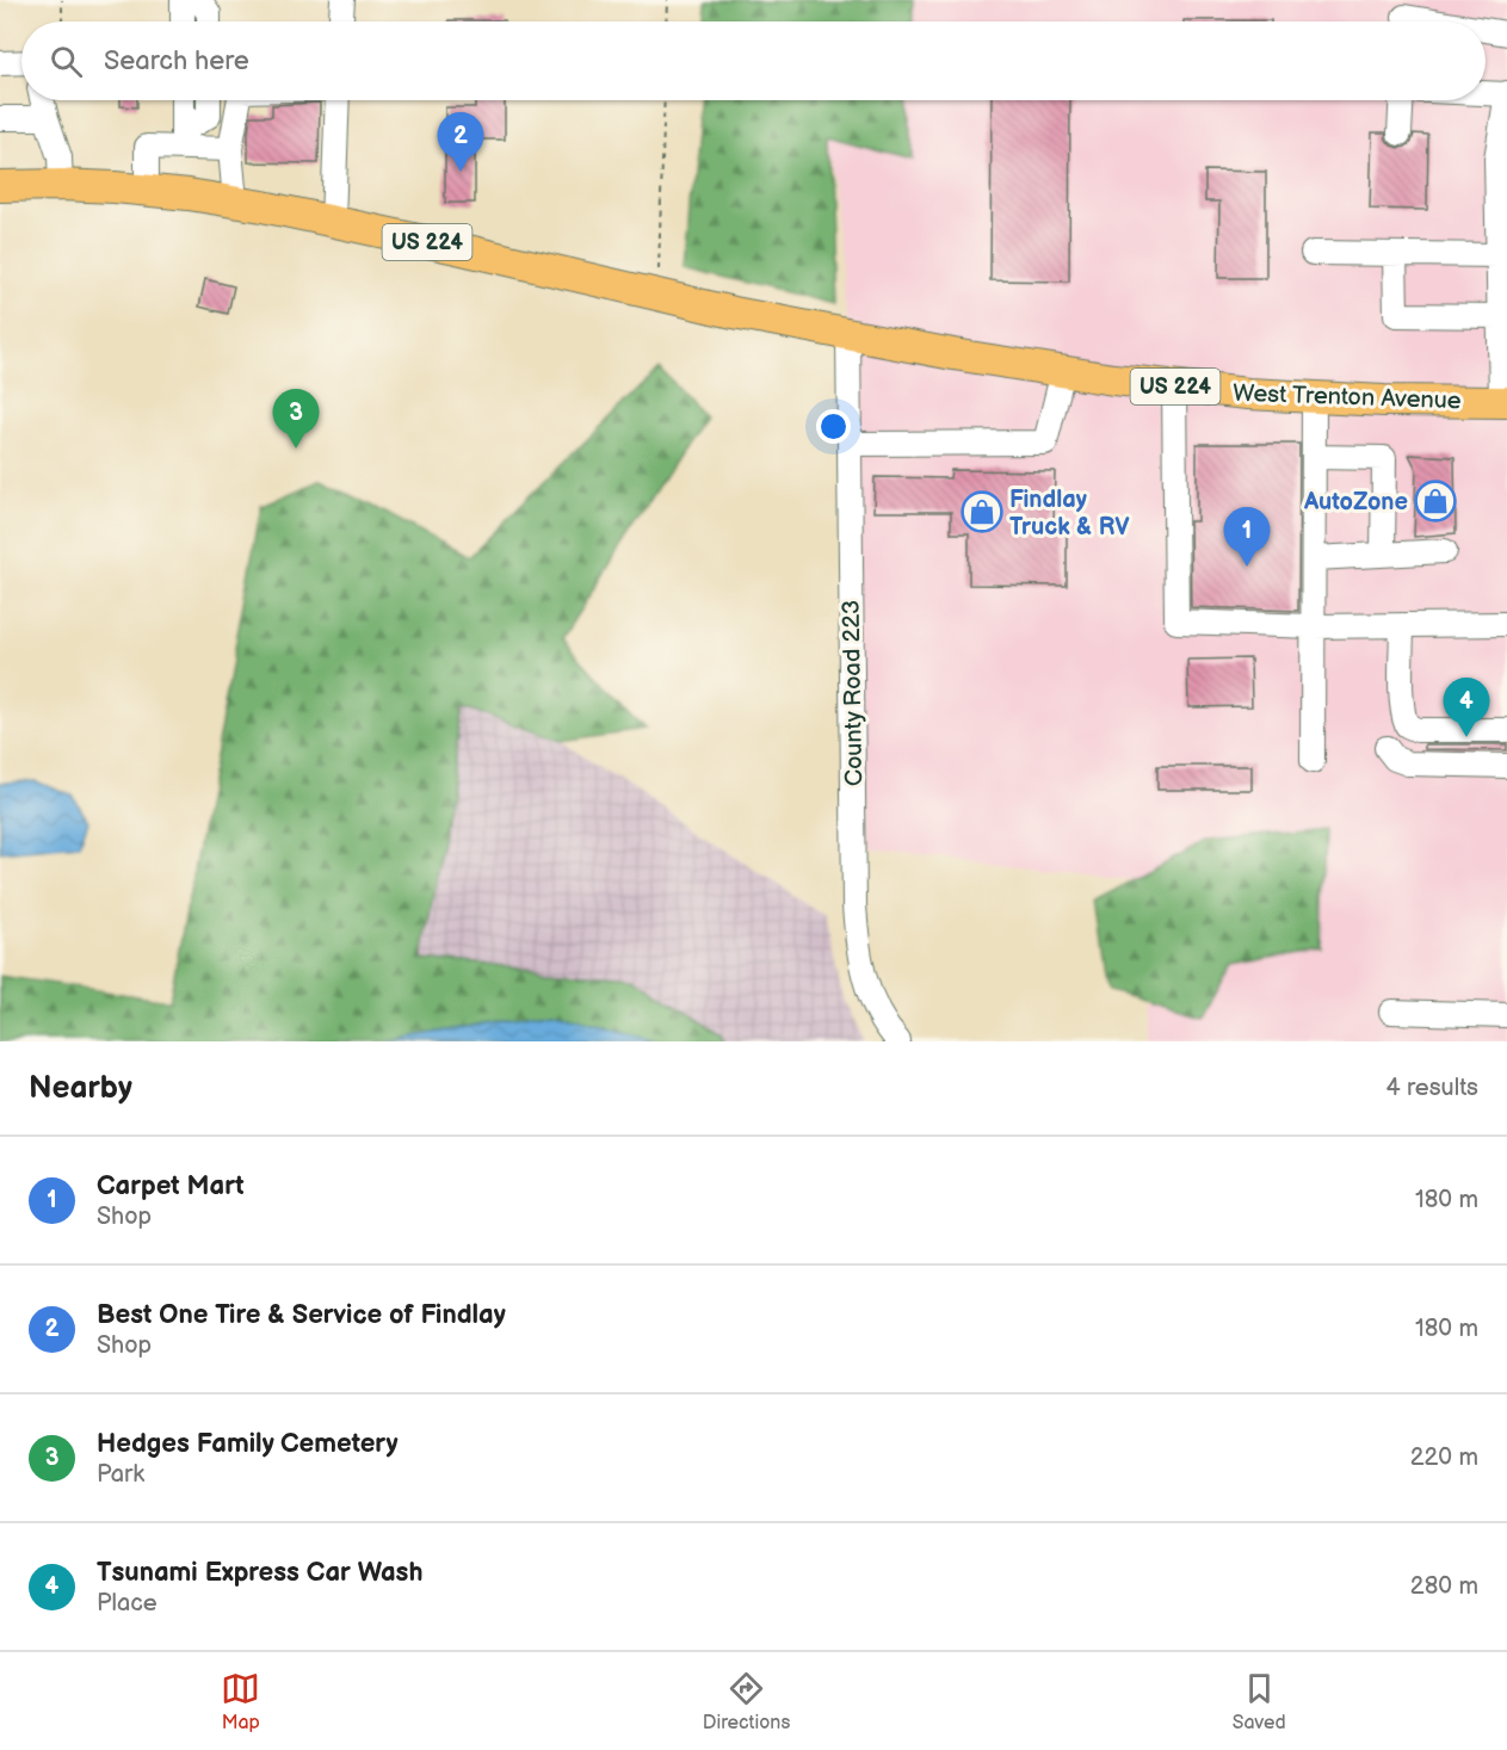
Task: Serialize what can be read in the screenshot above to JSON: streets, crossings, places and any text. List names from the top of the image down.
{
  "streets": {
    "main road": ["US 224", "West Trenton Avenue"],
    "street": ["County Road 223"]
  },
  "crossings": [
    ["US 224", "West Trenton Avenue"],
    ["US 224", "County Road 223"],
    ["West Trenton Avenue", "County Road 223"]
  ],
  "places": {
    "shop": ["AutoZone", "Findlay Truck & RV"]
  },
  "page": {
    "search": "Search here",
    "pins": [
      "2",
      "3",
      "1",
      "4"
    ],
    "heading": ["Nearby", "4 results"],
    "list": [
      {
        "mark": "1",
        "name": "Carpet Mart",
        "note": "Shop",
        "value": "180 m"
      },
      {
        "mark": "2",
        "name": "Best One Tire & Service of Findlay",
        "note": "Shop",
        "value": "180 m"
      },
      {
        "mark": "3",
        "name": "Hedges Family Cemetery",
        "note": "Park",
        "value": "220 m"
      },
      {
        "mark": "4",
        "name": "Tsunami Express Car Wash",
        "note": "Place",
        "value": "280 m"
      }
    ],
    "nav": ["Map", "Directions", "Saved"]
  }
}
